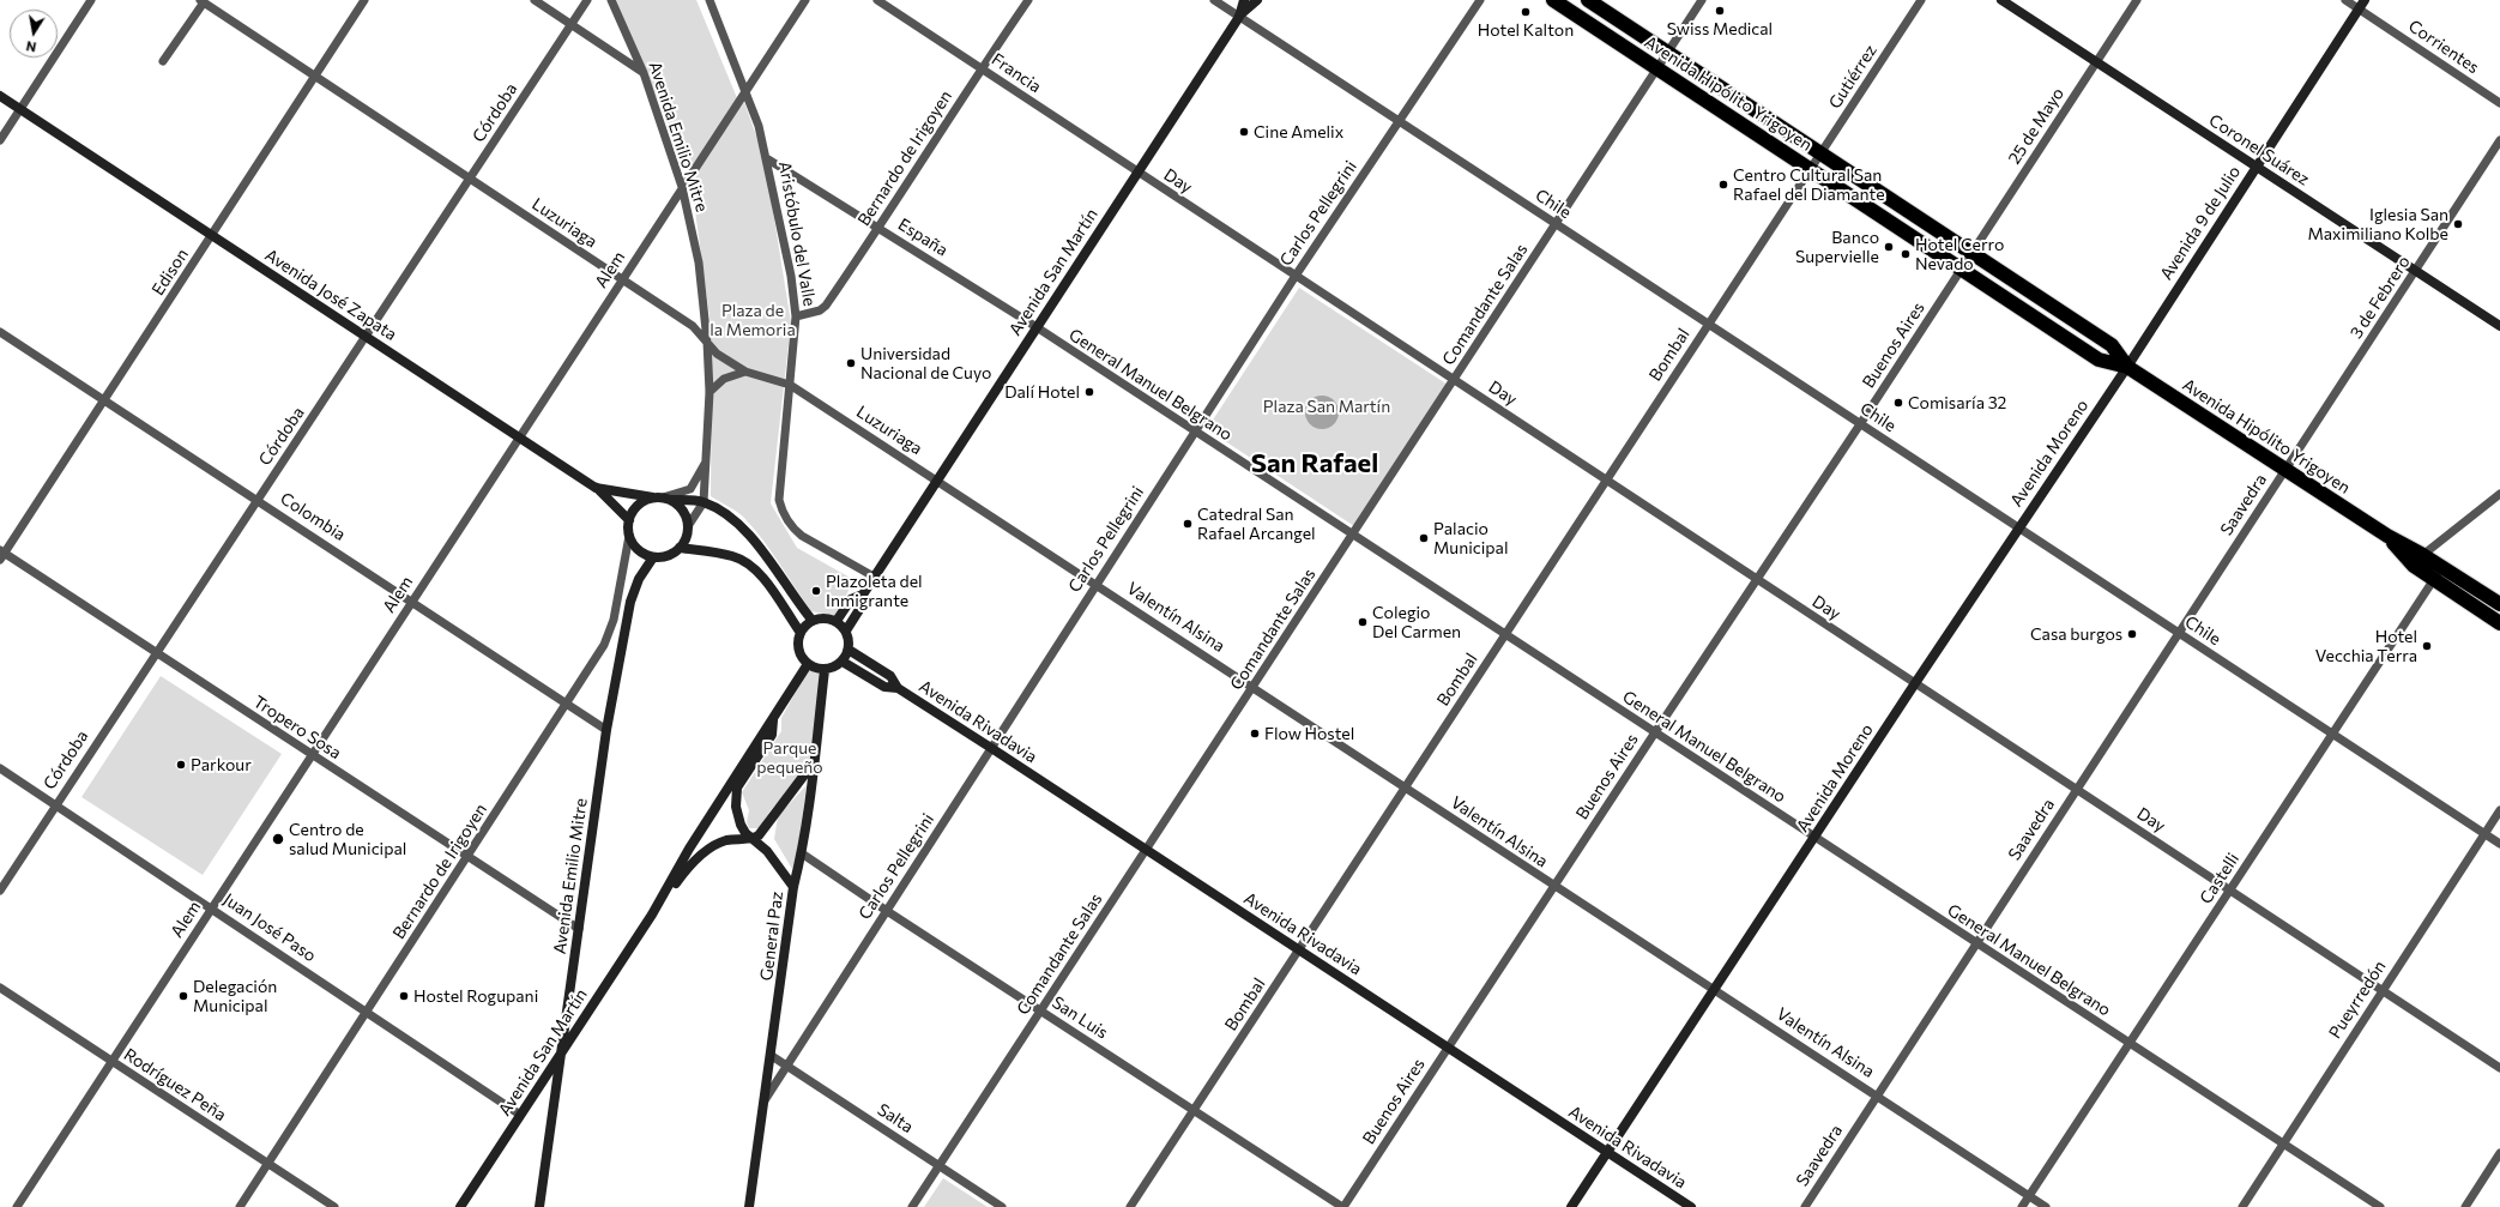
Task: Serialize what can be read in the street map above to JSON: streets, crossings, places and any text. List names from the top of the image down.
{
  "streets": {
    "highway": ["Avenida Hipólito Yrigoyen"],
    "street": [
      "Corrientes",
      "Francia",
      "Gutiérrez",
      "Córdoba",
      "25 de Mayo",
      "Avenida Emilio Mitre",
      "Coronel Suárez",
      "Bernardo de Irigoyen",
      "Day",
      "Chile",
      "Carlos Pellegrini",
      "Luzuriaga",
      "Avenida 9 de Julio",
      "Aristóbulo del Valle",
      "España",
      "Alem",
      "Edison",
      "Avenida San Martín",
      "Avenida José Zapata",
      "3 de Febrero",
      "Comandante Salas",
      "Buenos Aires",
      "Bombal",
      "General Manuel Belgrano",
      "Avenida Moreno",
      "Saavedra",
      "Colombia",
      "Valentín Alsina",
      "Avenida Rivadavia",
      "Tropero Sosa",
      "Castelli",
      "Juan José Paso",
      "General Paz",
      "Pueyrredón",
      "San Luis",
      "Rodríguez Peña",
      "Salta"
    ]
  },
  "crossings": [
    ["Corrientes", "Avenida 9 de Julio"],
    ["Francia", "Bernardo de Irigoyen"],
    ["Francia", "Day"],
    ["Francia", "Avenida San Martín"],
    ["Gutiérrez", "Avenida Hipólito Yrigoyen"],
    ["Gutiérrez", "Bombal"],
    ["Avenida Hipólito Yrigoyen", "25 de Mayo"],
    ["Avenida Hipólito Yrigoyen", "Avenida 9 de Julio"],
    ["Avenida Hipólito Yrigoyen", "3 de Febrero"],
    ["Avenida Hipólito Yrigoyen", "Comandante Salas"],
    ["Avenida Hipólito Yrigoyen", "Buenos Aires"],
    ["Avenida Hipólito Yrigoyen", "Bombal"],
    ["Avenida Hipólito Yrigoyen", "Avenida Moreno"],
    ["Avenida Hipólito Yrigoyen", "Saavedra"],
    ["Avenida Hipólito Yrigoyen", "Castelli"],
    ["Córdoba", "Luzuriaga"],
    ["Córdoba", "Avenida José Zapata"],
    ["Córdoba", "Colombia"],
    ["Córdoba", "Tropero Sosa"],
    ["Córdoba", "Juan José Paso"],
    ["25 de Mayo", "Coronel Suárez"],
    ["25 de Mayo", "Buenos Aires"],
    ["Avenida Emilio Mitre", "Bernardo de Irigoyen"],
    ["Avenida Emilio Mitre", "Luzuriaga"],
    ["Avenida Emilio Mitre", "Alem"],
    ["Avenida Emilio Mitre", "Avenida San Martín"],
    ["Avenida Emilio Mitre", "Avenida José Zapata"],
    ["Avenida Emilio Mitre", "Colombia"],
    ["Avenida Emilio Mitre", "Tropero Sosa"],
    ["Coronel Suárez", "Avenida 9 de Julio"],
    ["Coronel Suárez", "3 de Febrero"],
    ["Bernardo de Irigoyen", "Aristóbulo del Valle"],
    ["Bernardo de Irigoyen", "España"],
    ["Bernardo de Irigoyen", "Avenida José Zapata"],
    ["Bernardo de Irigoyen", "Colombia"],
    ["Bernardo de Irigoyen", "Tropero Sosa"],
    ["Bernardo de Irigoyen", "Juan José Paso"],
    ["Bernardo de Irigoyen", "Rodríguez Peña"],
    ["Day", "Carlos Pellegrini"],
    ["Day", "Avenida San Martín"],
    ["Day", "Comandante Salas"],
    ["Day", "Buenos Aires"],
    ["Day", "Bombal"],
    ["Day", "Avenida Moreno"],
    ["Day", "Saavedra"],
    ["Day", "Castelli"],
    ["Day", "Pueyrredón"],
    ["Chile", "Carlos Pellegrini"],
    ["Chile", "Avenida San Martín"],
    ["Chile", "Comandante Salas"],
    ["Chile", "Buenos Aires"],
    ["Chile", "Bombal"],
    ["Chile", "Avenida Moreno"],
    ["Chile", "Saavedra"],
    ["Chile", "Castelli"],
    ["Chile", "Pueyrredón"],
    ["Carlos Pellegrini", "General Manuel Belgrano"],
    ["Carlos Pellegrini", "Valentín Alsina"],
    ["Carlos Pellegrini", "Avenida Rivadavia"],
    ["Carlos Pellegrini", "General Paz"],
    ["Carlos Pellegrini", "San Luis"],
    ["Carlos Pellegrini", "Salta"],
    ["Luzuriaga", "Aristóbulo del Valle"],
    ["Luzuriaga", "Alem"],
    ["Luzuriaga", "Edison"],
    ["Luzuriaga", "Avenida San Martín"],
    ["Luzuriaga", "Valentín Alsina"],
    ["Avenida 9 de Julio", "Avenida Moreno"],
    ["Aristóbulo del Valle", "España"],
    ["Aristóbulo del Valle", "Alem"],
    ["Aristóbulo del Valle", "Avenida San Martín"],
    ["España", "Avenida San Martín"],
    ["España", "General Manuel Belgrano"],
    ["Alem", "Avenida José Zapata"],
    ["Alem", "Colombia"],
    ["Alem", "Tropero Sosa"],
    ["Alem", "Juan José Paso"],
    ["Alem", "Rodríguez Peña"],
    ["Edison", "Avenida José Zapata"],
    ["Edison", "Colombia"],
    ["Edison", "Tropero Sosa"],
    ["Avenida San Martín", "Avenida José Zapata"],
    ["Avenida San Martín", "General Manuel Belgrano"],
    ["Avenida San Martín", "Valentín Alsina"],
    ["Avenida San Martín", "Avenida Rivadavia"],
    ["Avenida San Martín", "Juan José Paso"],
    ["Avenida San Martín", "General Paz"],
    ["Avenida José Zapata", "Avenida Rivadavia"],
    ["Avenida José Zapata", "General Paz"],
    ["3 de Febrero", "Saavedra"],
    ["Comandante Salas", "General Manuel Belgrano"],
    ["Comandante Salas", "Valentín Alsina"],
    ["Comandante Salas", "Avenida Rivadavia"],
    ["Comandante Salas", "San Luis"],
    ["Comandante Salas", "Salta"],
    ["Buenos Aires", "General Manuel Belgrano"],
    ["Buenos Aires", "Valentín Alsina"],
    ["Buenos Aires", "Avenida Rivadavia"],
    ["Buenos Aires", "San Luis"],
    ["Bombal", "General Manuel Belgrano"],
    ["Bombal", "Valentín Alsina"],
    ["Bombal", "Avenida Rivadavia"],
    ["Bombal", "San Luis"],
    ["General Manuel Belgrano", "Avenida Moreno"],
    ["General Manuel Belgrano", "Saavedra"],
    ["General Manuel Belgrano", "Castelli"],
    ["General Manuel Belgrano", "Pueyrredón"],
    ["Avenida Moreno", "Valentín Alsina"],
    ["Avenida Moreno", "Avenida Rivadavia"],
    ["Saavedra", "Valentín Alsina"],
    ["Valentín Alsina", "Castelli"],
    ["Avenida Rivadavia", "General Paz"],
    ["General Paz", "San Luis"],
    ["General Paz", "Salta"]
  ],
  "districts": ["San Rafael"],
  "parks": ["Plaza de la Memoria", "Plaza San Martín", "Parque pequeño"],
  "places": [
    "Swiss Medical",
    "Hotel Kalton",
    "Cine Amelix",
    "Centro Cultural San Rafael del Diamante",
    "Iglesia San Maximiliano Kolbe",
    "Banco Supervielle",
    "Hotel Cerro Nevado",
    "Universidad Nacional de Cuyo",
    "Dalí Hotel",
    "Comisaría 32",
    "Catedral San Rafael Arcangel",
    "Palacio Municipal",
    "Plazoleta del Inmigrante",
    "Colegio Del Carmen",
    "Casa burgos",
    "Hotel Vecchia Terra",
    "Flow Hostel",
    "Parkour",
    "Centro de salud Municipal",
    "Delegación Municipal",
    "Hostel Rogupani"
  ],
  "north": "bottom"
}
